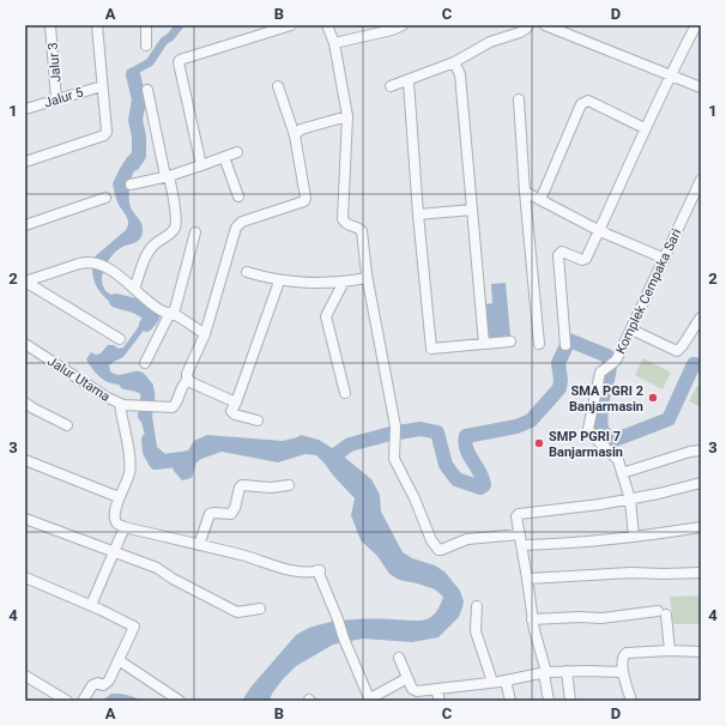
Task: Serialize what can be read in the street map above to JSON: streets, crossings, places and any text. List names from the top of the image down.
{
  "streets": {
    "street": [
      "Jalur 3",
      "Jalur 5",
      "Komplek Cempaka Sari",
      "Jalur Utama"
    ]
  },
  "crossings": [
    ["Jalur 3", "Jalur 5"]
  ],
  "places": ["SMA PGRI 2 Banjarmasin", "SMP PGRI 7 Banjarmasin"],
  "grid": {
    "columns": [
      "A",
      "B",
      "C",
      "D"
    ],
    "rows": [
      "1",
      "2",
      "3",
      "4"
    ]
  }
}
